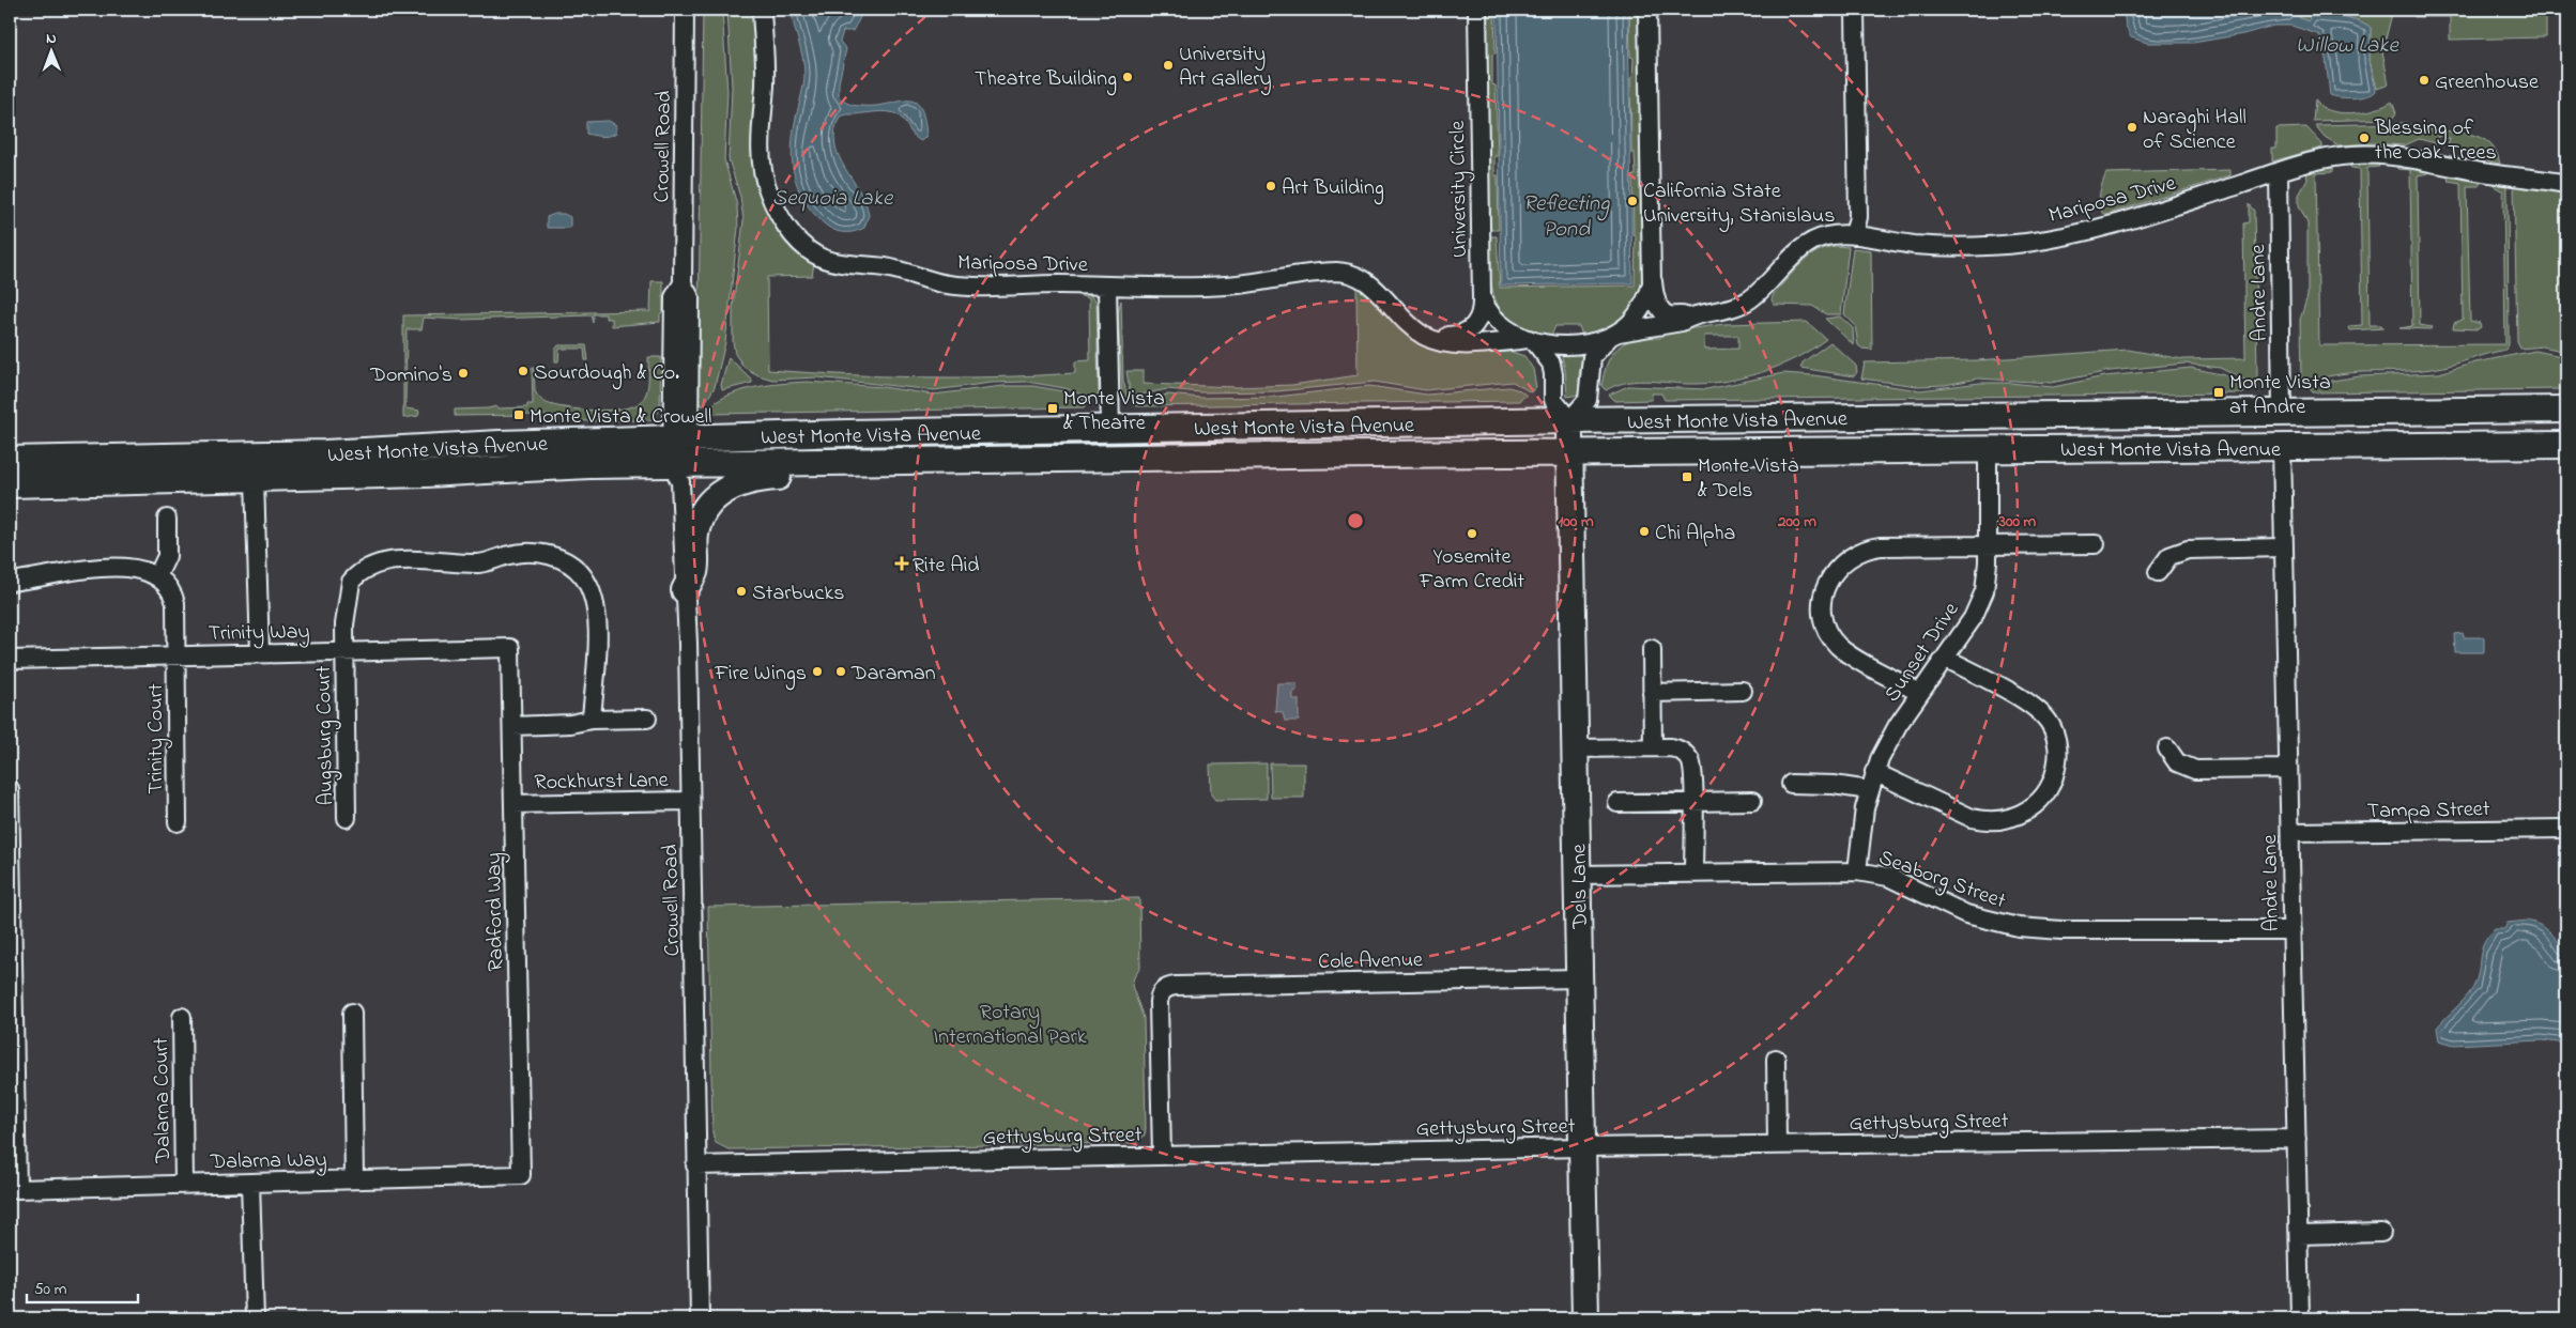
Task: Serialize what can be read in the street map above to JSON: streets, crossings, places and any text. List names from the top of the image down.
{
  "streets": {
    "main road": ["West Monte Vista Avenue", "Dels Lane"],
    "street": [
      "Crowell Road",
      "University Circle",
      "Mariposa Drive",
      "Andre Lane",
      "Trinity Way",
      "Sunset Drive",
      "Augsburg Court",
      "Trinity Court",
      "Rockhurst Lane",
      "Tampa Street",
      "Seaborg Street",
      "Radford Way",
      "Cole Avenue",
      "Dalarna Court",
      "Gettysburg Street",
      "Dalarna Way"
    ]
  },
  "crossings": [
    ["Crowell Road", "West Monte Vista Avenue"],
    ["Crowell Road", "Rockhurst Lane"],
    ["Crowell Road", "Gettysburg Street"],
    ["Mariposa Drive", "Andre Lane"],
    ["Andre Lane", "West Monte Vista Avenue"],
    ["Andre Lane", "Tampa Street"],
    ["Andre Lane", "Seaborg Street"],
    ["Andre Lane", "Gettysburg Street"],
    ["West Monte Vista Avenue", "Sunset Drive"],
    ["West Monte Vista Avenue", "Dels Lane"],
    ["Trinity Way", "Augsburg Court"],
    ["Trinity Way", "Trinity Court"],
    ["Trinity Way", "Radford Way"],
    ["Sunset Drive", "Seaborg Street"],
    ["Rockhurst Lane", "Radford Way"],
    ["Seaborg Street", "Dels Lane"],
    ["Dels Lane", "Cole Avenue"],
    ["Dels Lane", "Gettysburg Street"],
    ["Radford Way", "Dalarna Way"],
    ["Cole Avenue", "Gettysburg Street"],
    ["Dalarna Court", "Dalarna Way"]
  ],
  "water": ["Willow Lake", "Sequoia Lake", "Reflecting Pond"],
  "parks": ["Rotary International Park"],
  "places": {
    "other": [
      "University Art Gallery",
      "Theatre Building",
      "Greenhouse",
      "Naraghi Hall of Science",
      "Blessing of the Oak Trees",
      "Art Building",
      "California State University, Stanislaus",
      "Sourdough & Co.",
      "Domino's",
      "Chi Alpha",
      "Yosemite Farm Credit",
      "Starbucks",
      "Fire Wings",
      "Daraman"
    ],
    "transit": [
      "Monte Vista at Andre",
      "Monte Vista & Theatre",
      "Monte Vista & Crowell",
      "Monte Vista & Dels"
    ],
    "health": ["Rite Aid"]
  },
  "scale_bar": "50 m",
  "north": "top",
  "rings": ["100 m", "200 m", "300 m"]
}
